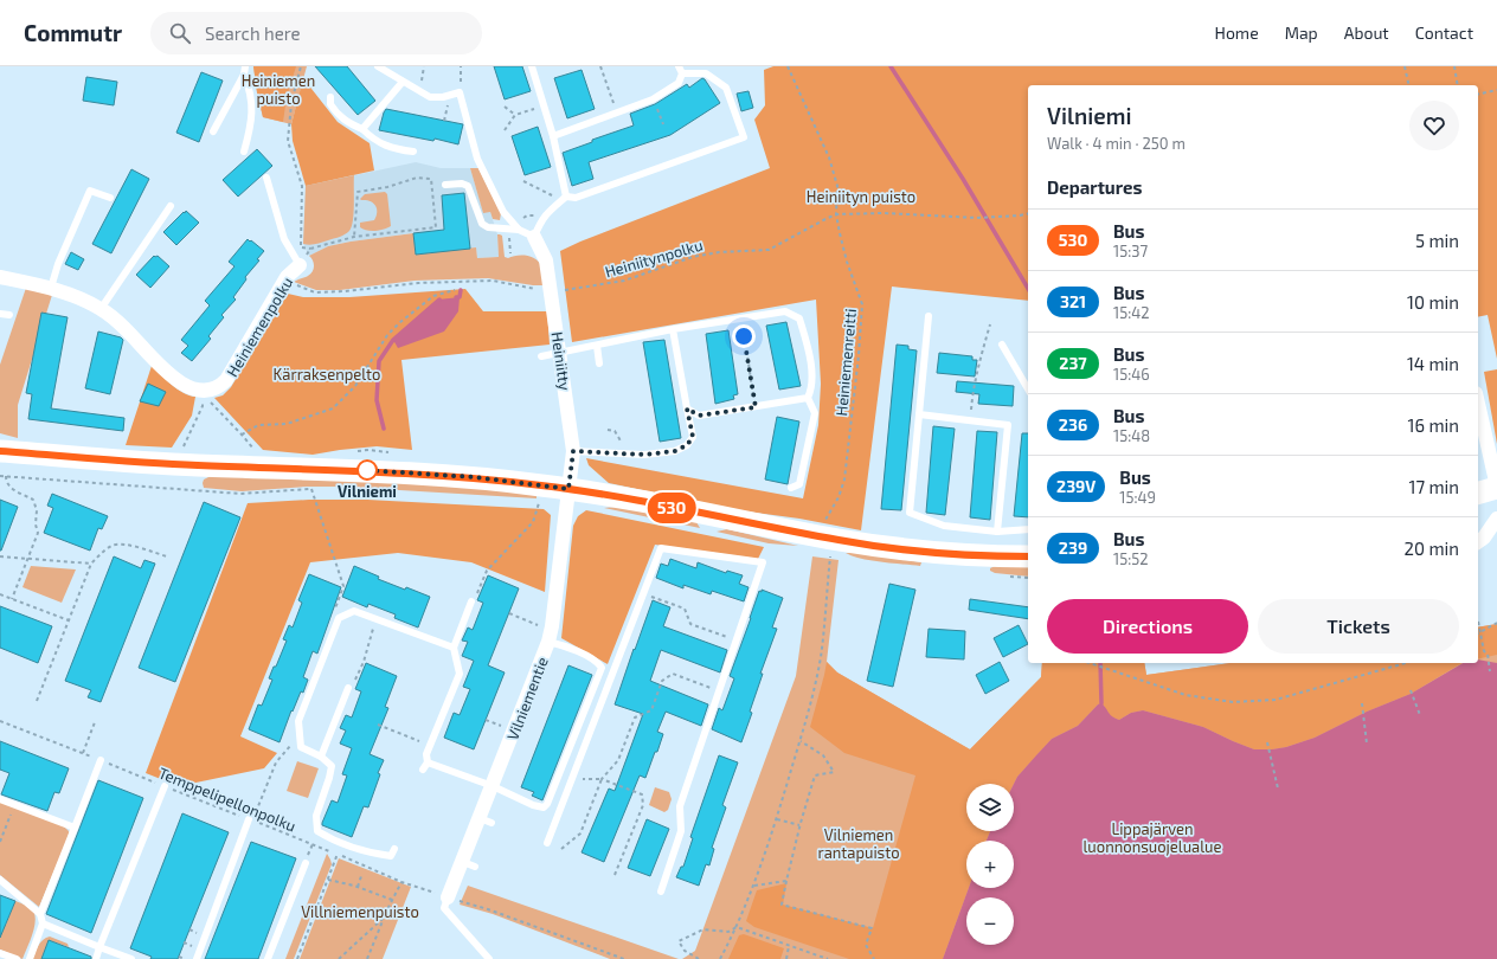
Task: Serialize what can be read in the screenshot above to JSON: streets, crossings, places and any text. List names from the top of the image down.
{
  "streets": {
    "street": ["Heiniemenpolku", "Heiniitty", "Vilniementie"],
    "path": ["Heiniitynpolku", "Heiniemenreitti", "Temppelipellonpolku"]
  },
  "crossings": [
    ["Heiniitynpolku", "Heiniemenpolku"],
    ["Heiniitynpolku", "Heiniitty"],
    ["Heiniitynpolku", "Heiniemenreitti"],
    ["Heiniitty", "Vilniementie"],
    ["Vilniementie", "Temppelipellonpolku"]
  ],
  "parks": [
    "Heiniemen puisto",
    "Heiniityn puisto",
    "Kärraksenpelto",
    "Lippajärven luonnonsuojelualue",
    "Vilniemen rantapuisto",
    "Villniemenpuisto"
  ],
  "places": ["Vilniemi"],
  "lines": ["bus line 530"],
  "page": {
    "header": "Commutr",
    "search": "Search here",
    "nav": [
      "Home",
      "Map",
      "About",
      "Contact"
    ],
    "on_map": "530",
    "heading": [
      ["Vilniemi", "Walk · 4 min · 250 m"],
      "Departures"
    ],
    "list": [
      {
        "mark": "530",
        "name": "Bus",
        "note": "15:37",
        "value": "5 min"
      },
      {
        "mark": "321",
        "name": "Bus",
        "note": "15:42",
        "value": "10 min"
      },
      {
        "mark": "237",
        "name": "Bus",
        "note": "15:46",
        "value": "14 min"
      },
      {
        "mark": "236",
        "name": "Bus",
        "note": "15:48",
        "value": "16 min"
      },
      {
        "mark": "239V",
        "name": "Bus",
        "note": "15:49",
        "value": "17 min"
      },
      {
        "mark": "239",
        "name": "Bus",
        "note": "15:52",
        "value": "20 min"
      }
    ],
    "buttons": ["Directions", "Tickets"],
    "map_buttons": ["+", "−"]
  }
}
